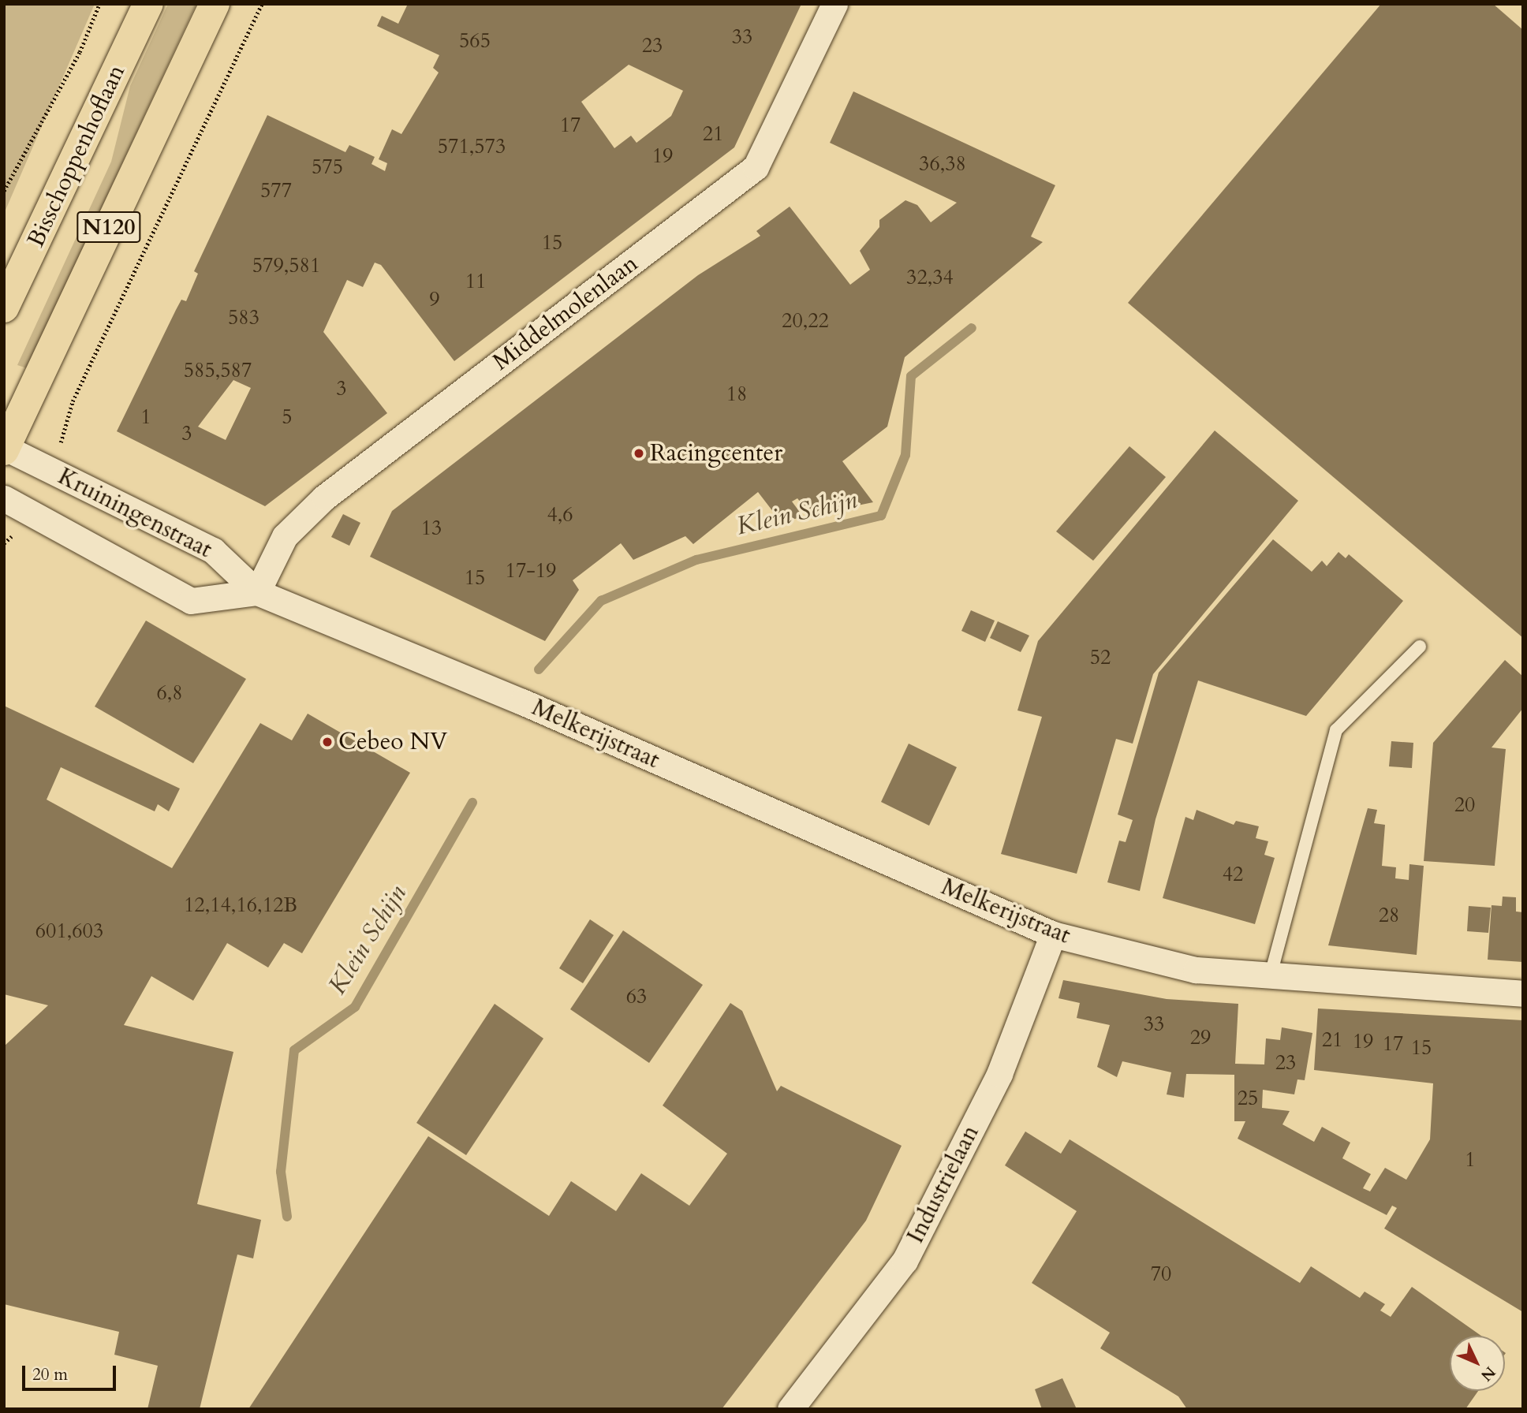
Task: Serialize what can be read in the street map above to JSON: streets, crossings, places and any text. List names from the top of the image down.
{
  "streets": {
    "main road": ["Bisschoppenhoflaan", "N120"],
    "street": [
      "Middelmolenlaan",
      "Kruiningenstraat",
      "Melkerijstraat",
      "Industrielaan"
    ]
  },
  "crossings": [
    ["N120", "Kruiningenstraat"],
    ["Middelmolenlaan", "Kruiningenstraat"],
    ["Kruiningenstraat", "Melkerijstraat"],
    ["Melkerijstraat", "Industrielaan"]
  ],
  "water": ["Klein Schijn"],
  "places": ["Racingcenter", "Cebeo NV"],
  "house_numbers": [
    "33",
    "565",
    "23",
    "17",
    "21",
    "571,573",
    "19",
    "36,38",
    "575",
    "577",
    "15",
    "579,581",
    "32,34",
    "11",
    "9",
    "583",
    "20,22",
    "585,587",
    "3",
    "18",
    "1",
    "5",
    "3",
    "4,6",
    "13",
    "17-19",
    "15",
    "52",
    "6,8",
    "20",
    "42",
    "12,14,16,12B",
    "28",
    "601,603",
    "63",
    "33",
    "29",
    "21",
    "19",
    "17",
    "15",
    "23",
    "25",
    "1",
    "70"
  ],
  "scale_bar": "20 m",
  "north": "bottom right"
}
